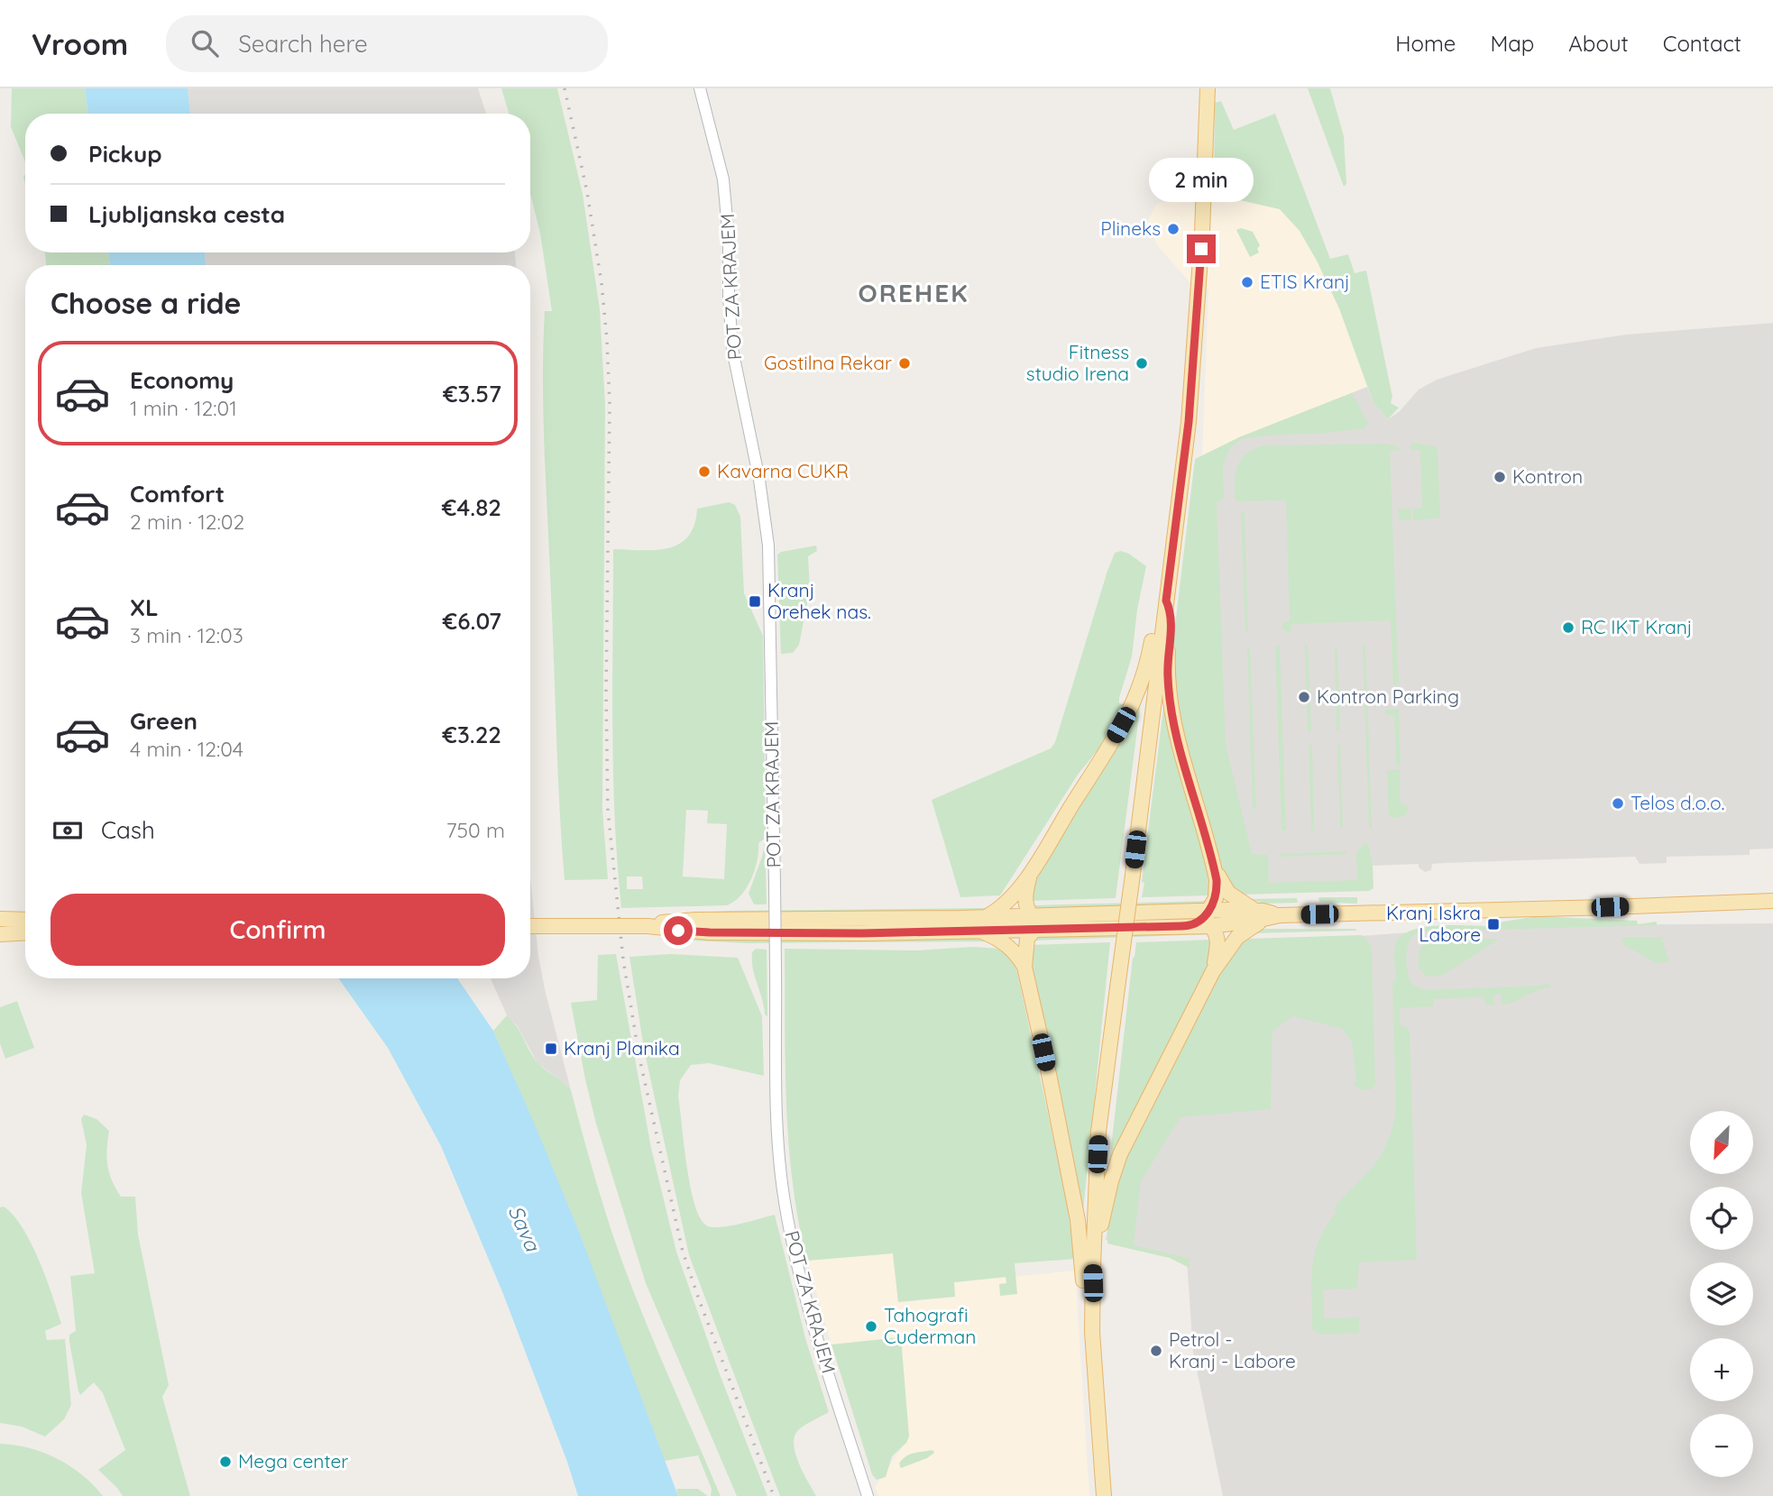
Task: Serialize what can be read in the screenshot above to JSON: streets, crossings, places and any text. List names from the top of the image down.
{
  "streets": {
    "street": ["POT ZA KRAJEM"]
  },
  "districts": ["OREHEK"],
  "water": ["Sava"],
  "places": {
    "other": [
      "Plineks",
      "ETIS Kranj",
      "Gostilna Rekar",
      "Fitness studio Irena",
      "Kavarna CUKR",
      "Kontron",
      "RC IKT Kranj",
      "Kontron Parking",
      "Telos d.o.o.",
      "Tahografi Cuderman",
      "Petrol - Kranj - Labore",
      "Mega center"
    ],
    "transit": ["Kranj Orehek nas.", "Kranj Iskra Labore", "Kranj Planika"]
  },
  "north": "bottom left",
  "page": {
    "header": "Vroom",
    "search": "Search here",
    "nav": [
      "Home",
      "Map",
      "About",
      "Contact"
    ],
    "banner": ["Pickup", "Ljubljanska cesta"],
    "bubble": "2 min",
    "heading": "Choose a ride",
    "list": [
      {
        "name": "Economy",
        "note": "1 min · 12:01",
        "value": "€3.57"
      },
      {
        "name": "Comfort",
        "note": "2 min · 12:02",
        "value": "€4.82"
      },
      {
        "name": "XL",
        "note": "3 min · 12:03",
        "value": "€6.07"
      },
      {
        "name": "Green",
        "note": "4 min · 12:04",
        "value": "€3.22"
      }
    ],
    "pay": ["Cash", "750 m"],
    "buttons": "Confirm",
    "map_buttons": ["+", "−"]
  }
}
